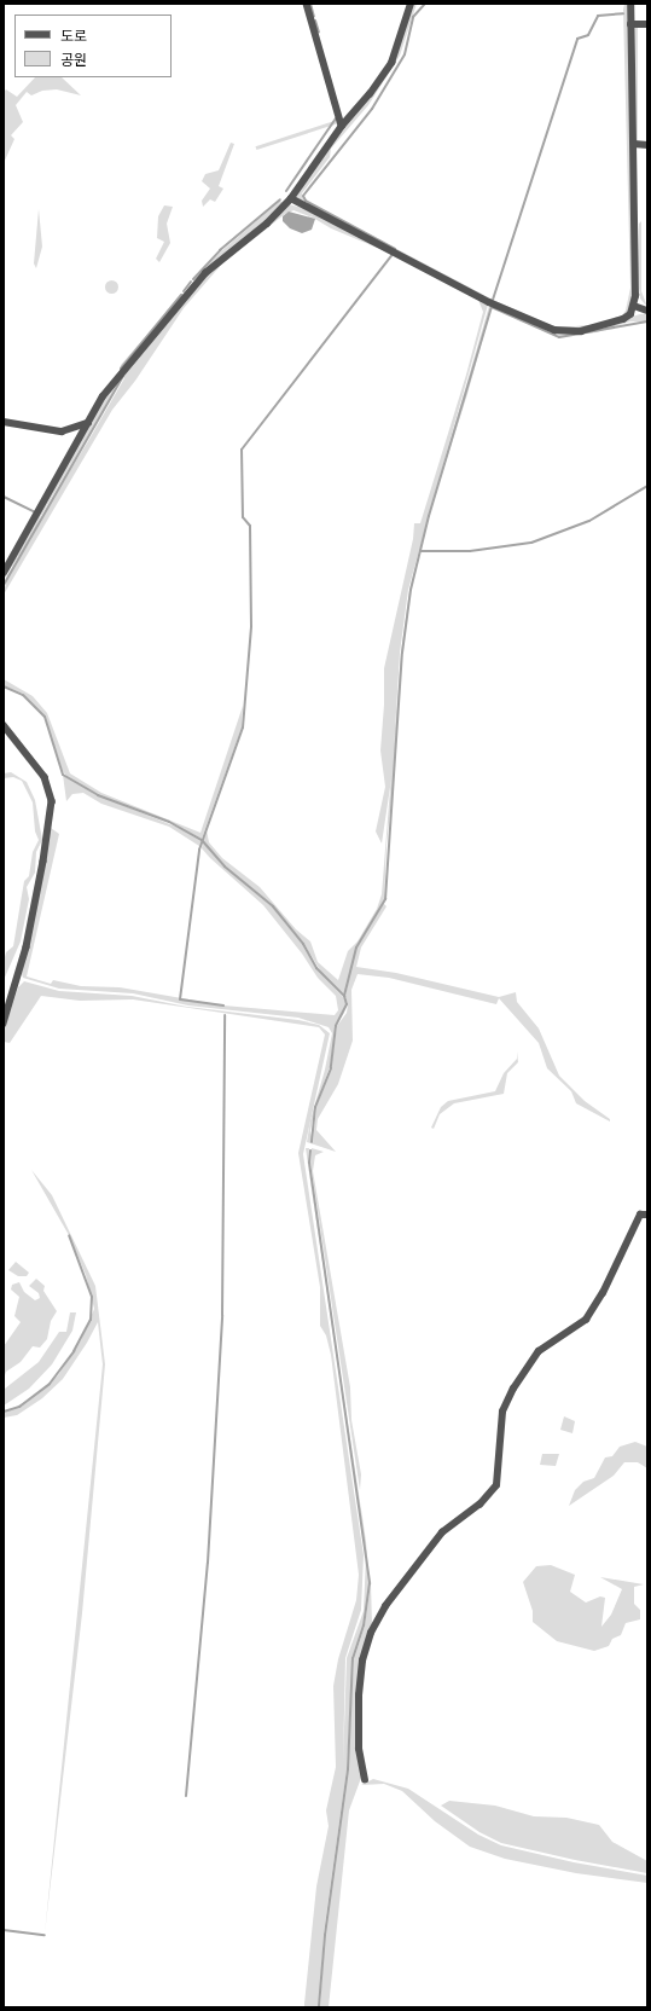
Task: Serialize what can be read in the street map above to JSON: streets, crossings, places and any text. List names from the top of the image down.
{
  "legend": ["도로", "공원"]
}
